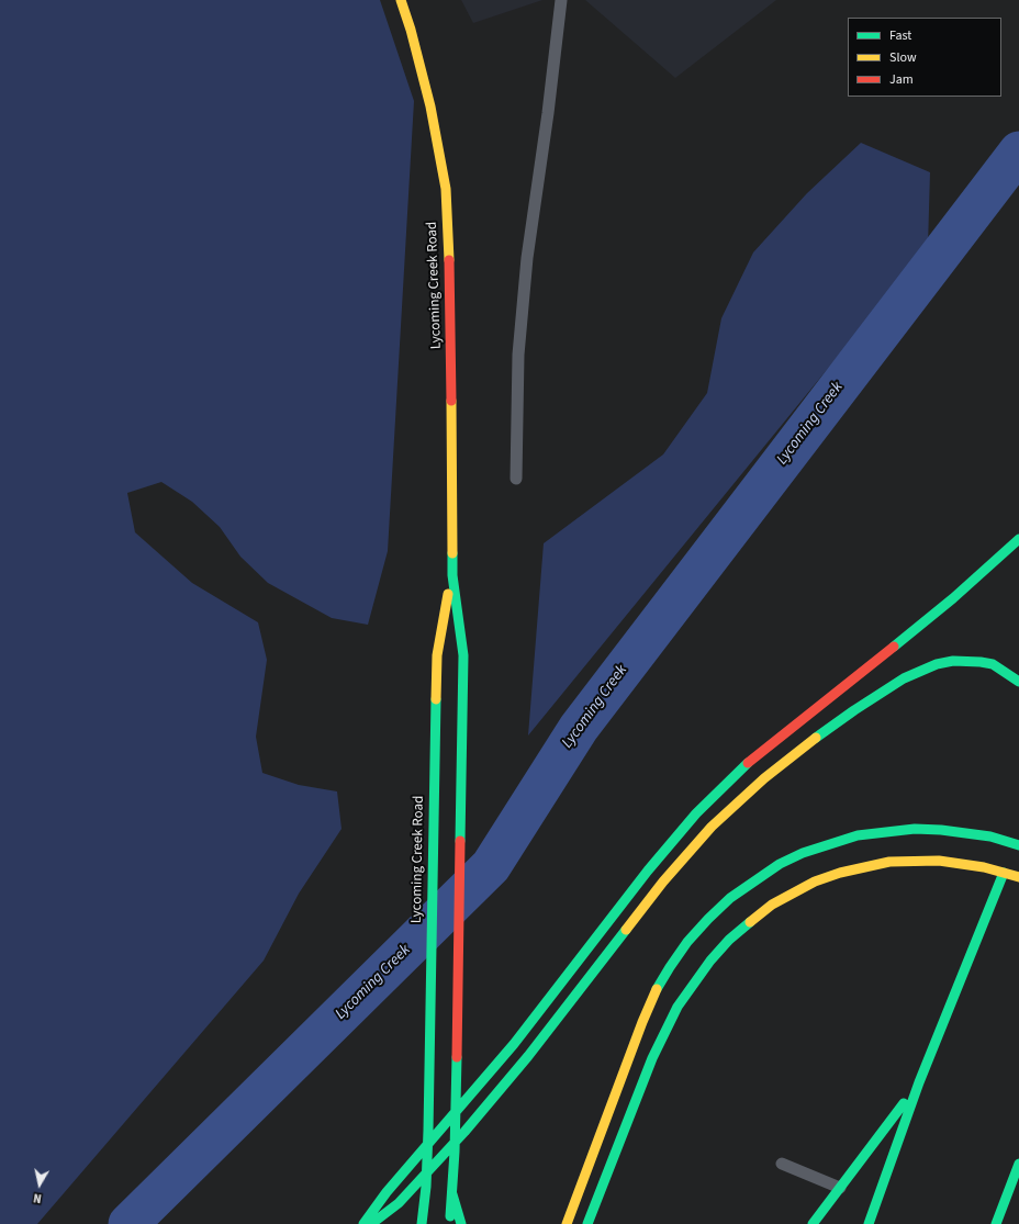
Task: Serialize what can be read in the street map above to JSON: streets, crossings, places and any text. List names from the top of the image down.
{
  "streets": {
    "main road": ["Lycoming Creek Road"]
  },
  "water": ["Lycoming Creek"],
  "legend": ["Fast", "Slow", "Jam"],
  "north": "bottom"
}
